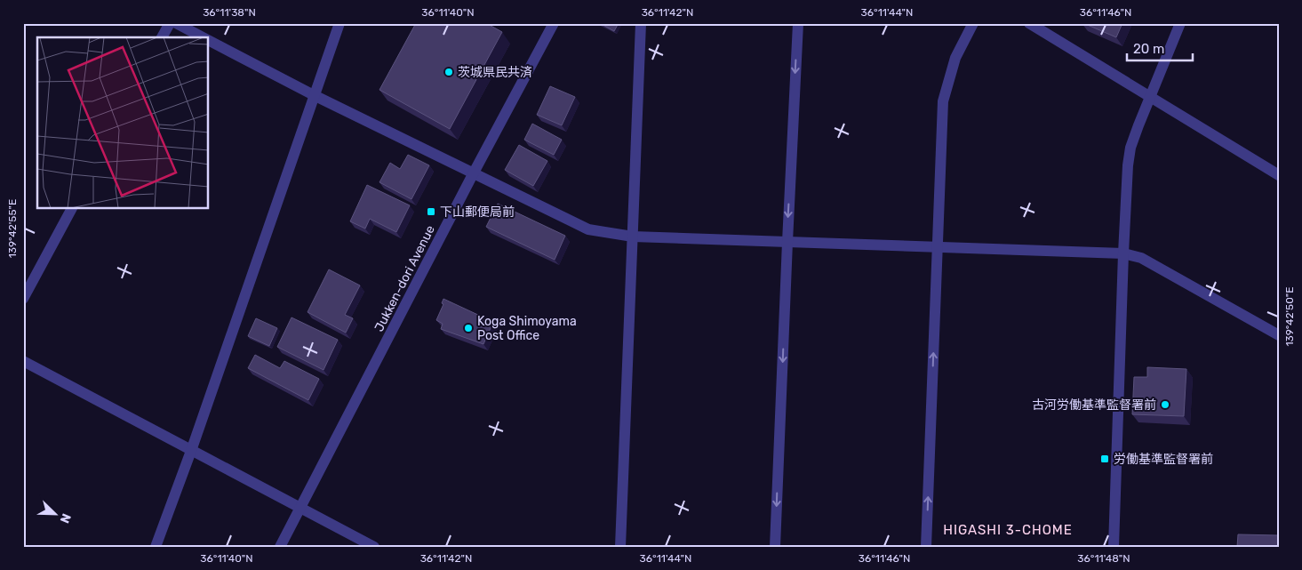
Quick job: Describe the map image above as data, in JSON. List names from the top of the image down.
{
  "streets": {
    "street": ["Jukken-dori Avenue"]
  },
  "districts": ["HIGASHI 3-CHOME"],
  "places": {
    "other": ["茨城県民共済", "Koga Shimoyama Post Office", "古河労働基準監督署前"],
    "transit": ["下山郵便局前", "労働基準監督署前"]
  },
  "scale_bar": "20 m",
  "north": "bottom right",
  "coordinates": [
    "36°11'38\"N",
    "36°11'40\"N",
    "36°11'42\"N",
    "36°11'44\"N",
    "36°11'46\"N",
    "139°42'55\"E",
    "139°42'50\"E",
    "36°11'48\"N"
  ]
}
